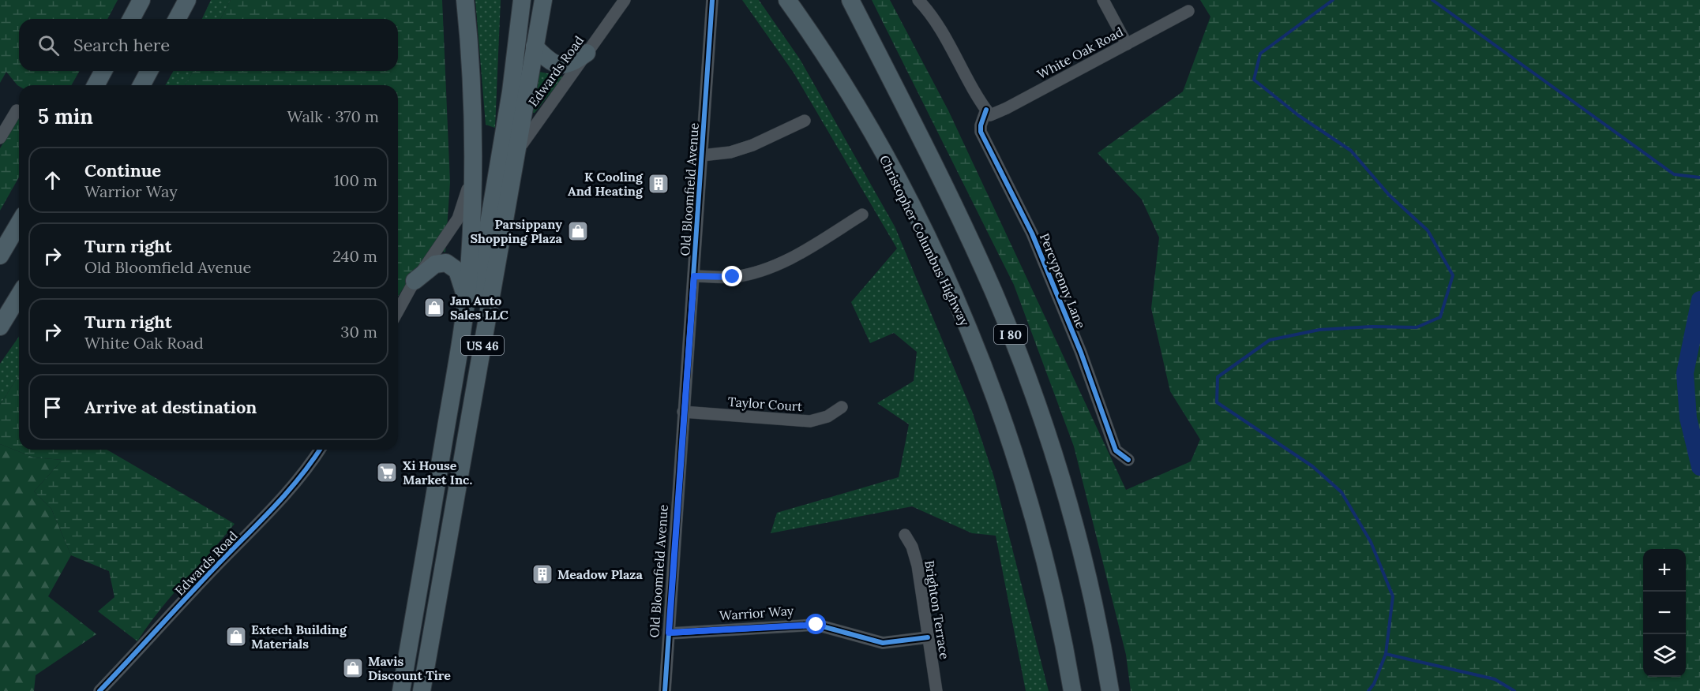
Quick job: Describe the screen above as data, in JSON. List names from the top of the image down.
{
  "streets": {
    "highway": ["Christopher Columbus Highway", "I 80", "US 46"],
    "street": [
      "White Oak Road",
      "Edwards Road",
      "Old Bloomfield Avenue",
      "Percypenny Lane",
      "Taylor Court",
      "Brighton Terrace",
      "Warrior Way"
    ]
  },
  "crossings": [
    ["White Oak Road", "Percypenny Lane"],
    ["Edwards Road", "US 46"],
    ["Old Bloomfield Avenue", "Taylor Court"],
    ["Old Bloomfield Avenue", "Warrior Way"],
    ["Brighton Terrace", "Warrior Way"]
  ],
  "places": {
    "building": ["K Cooling And Heating", "Meadow Plaza"],
    "shop": [
      "Parsippany Shopping Plaza",
      "Jan Auto Sales LLC",
      "Extech Building Materials",
      "Mavis Discount Tire"
    ],
    "supermarket": ["Xi House Market Inc."]
  },
  "page": {
    "search": "Search here",
    "heading": ["5 min", "Walk · 370 m"],
    "list": [
      ["Continue", "Warrior Way", "100 m"],
      ["Turn right", "Old Bloomfield Avenue", "240 m"],
      ["Turn right", "White Oak Road", "30 m"],
      "Arrive at destination"
    ],
    "map_buttons": ["+", "−"]
  }
}
